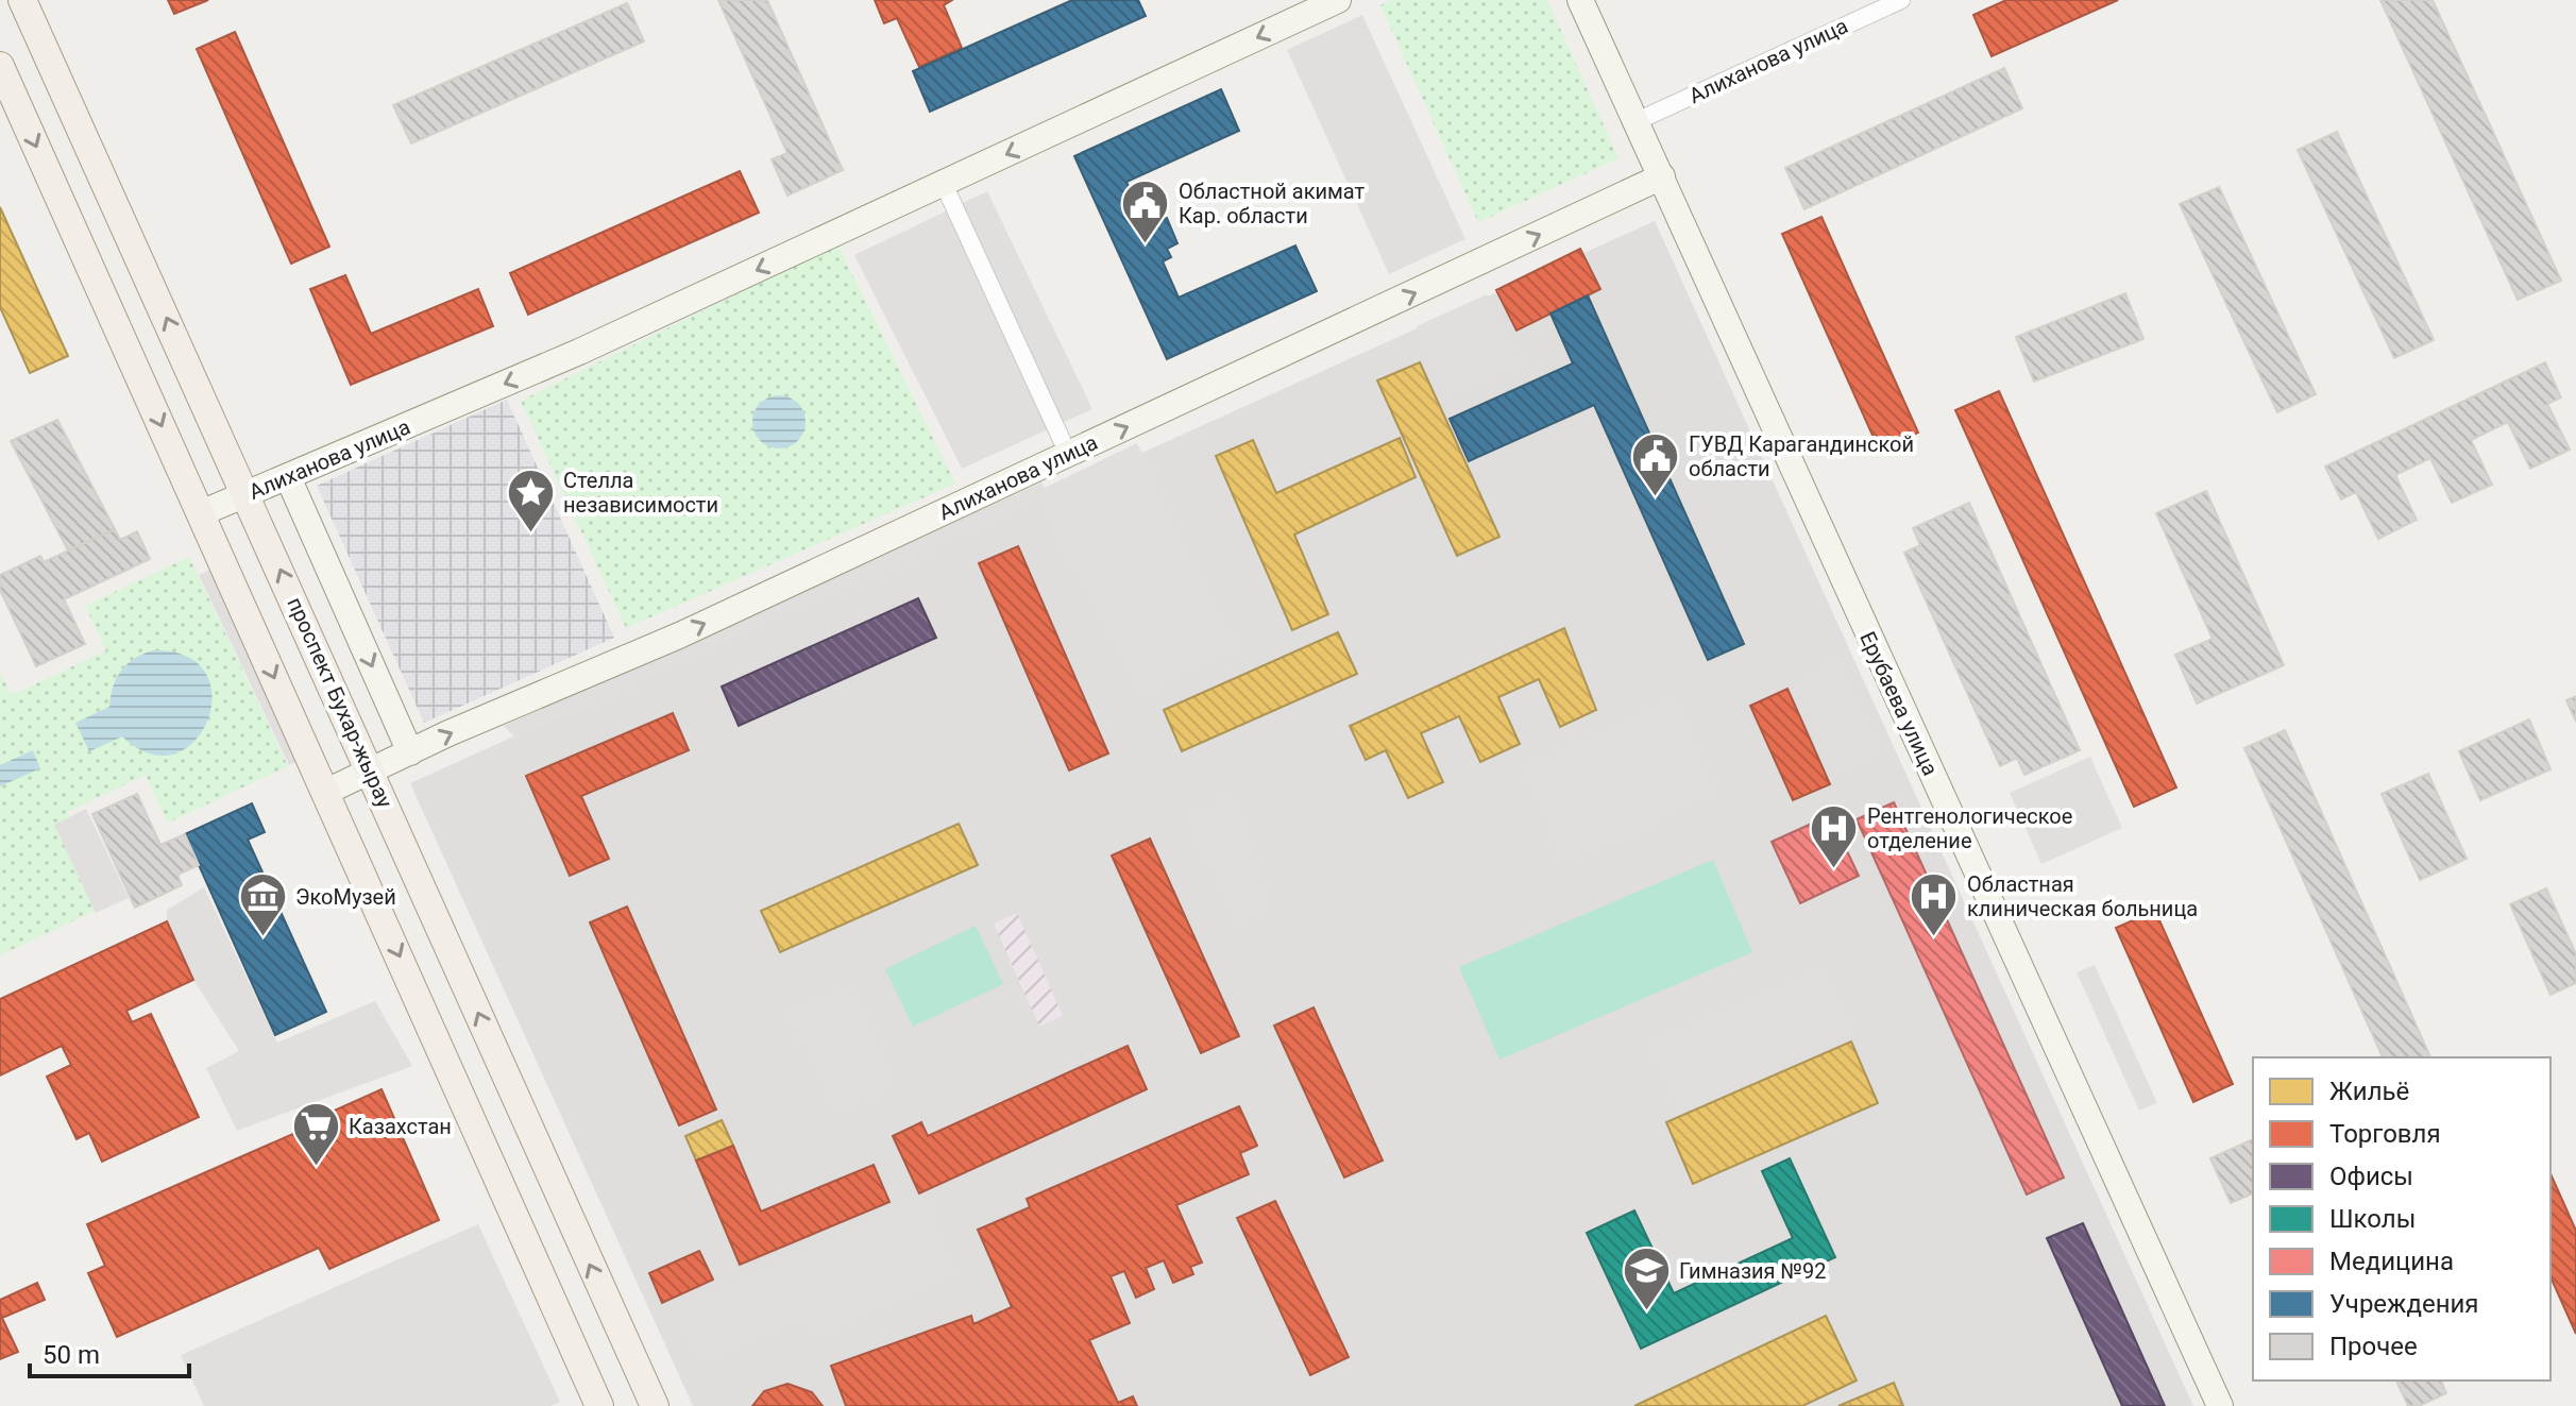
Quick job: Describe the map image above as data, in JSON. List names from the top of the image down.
{
  "streets": {
    "main road": ["проспект Бухар-жырау"],
    "street": ["Алиханова улица", "Ерубаева улица"]
  },
  "crossings": [
    ["Алиханова улица", "проспект Бухар-жырау"],
    ["Алиханова улица", "Ерубаева улица"]
  ],
  "places": {
    "public building": ["Областной акимат Кар. области", "ГУВД Карагандинской области"],
    "place": ["Стелла независимости"],
    "hospital": ["Рентгенологическое отделение", "Областная клиническая больница"],
    "museum": ["ЭкоМузей"],
    "supermarket": ["Казахстан"],
    "school or university": ["Гимназия №92"]
  },
  "legend": [
    "Жильё",
    "Торговля",
    "Офисы",
    "Школы",
    "Медицина",
    "Учреждения",
    "Прочее"
  ],
  "scale_bar": "50 m"
}
